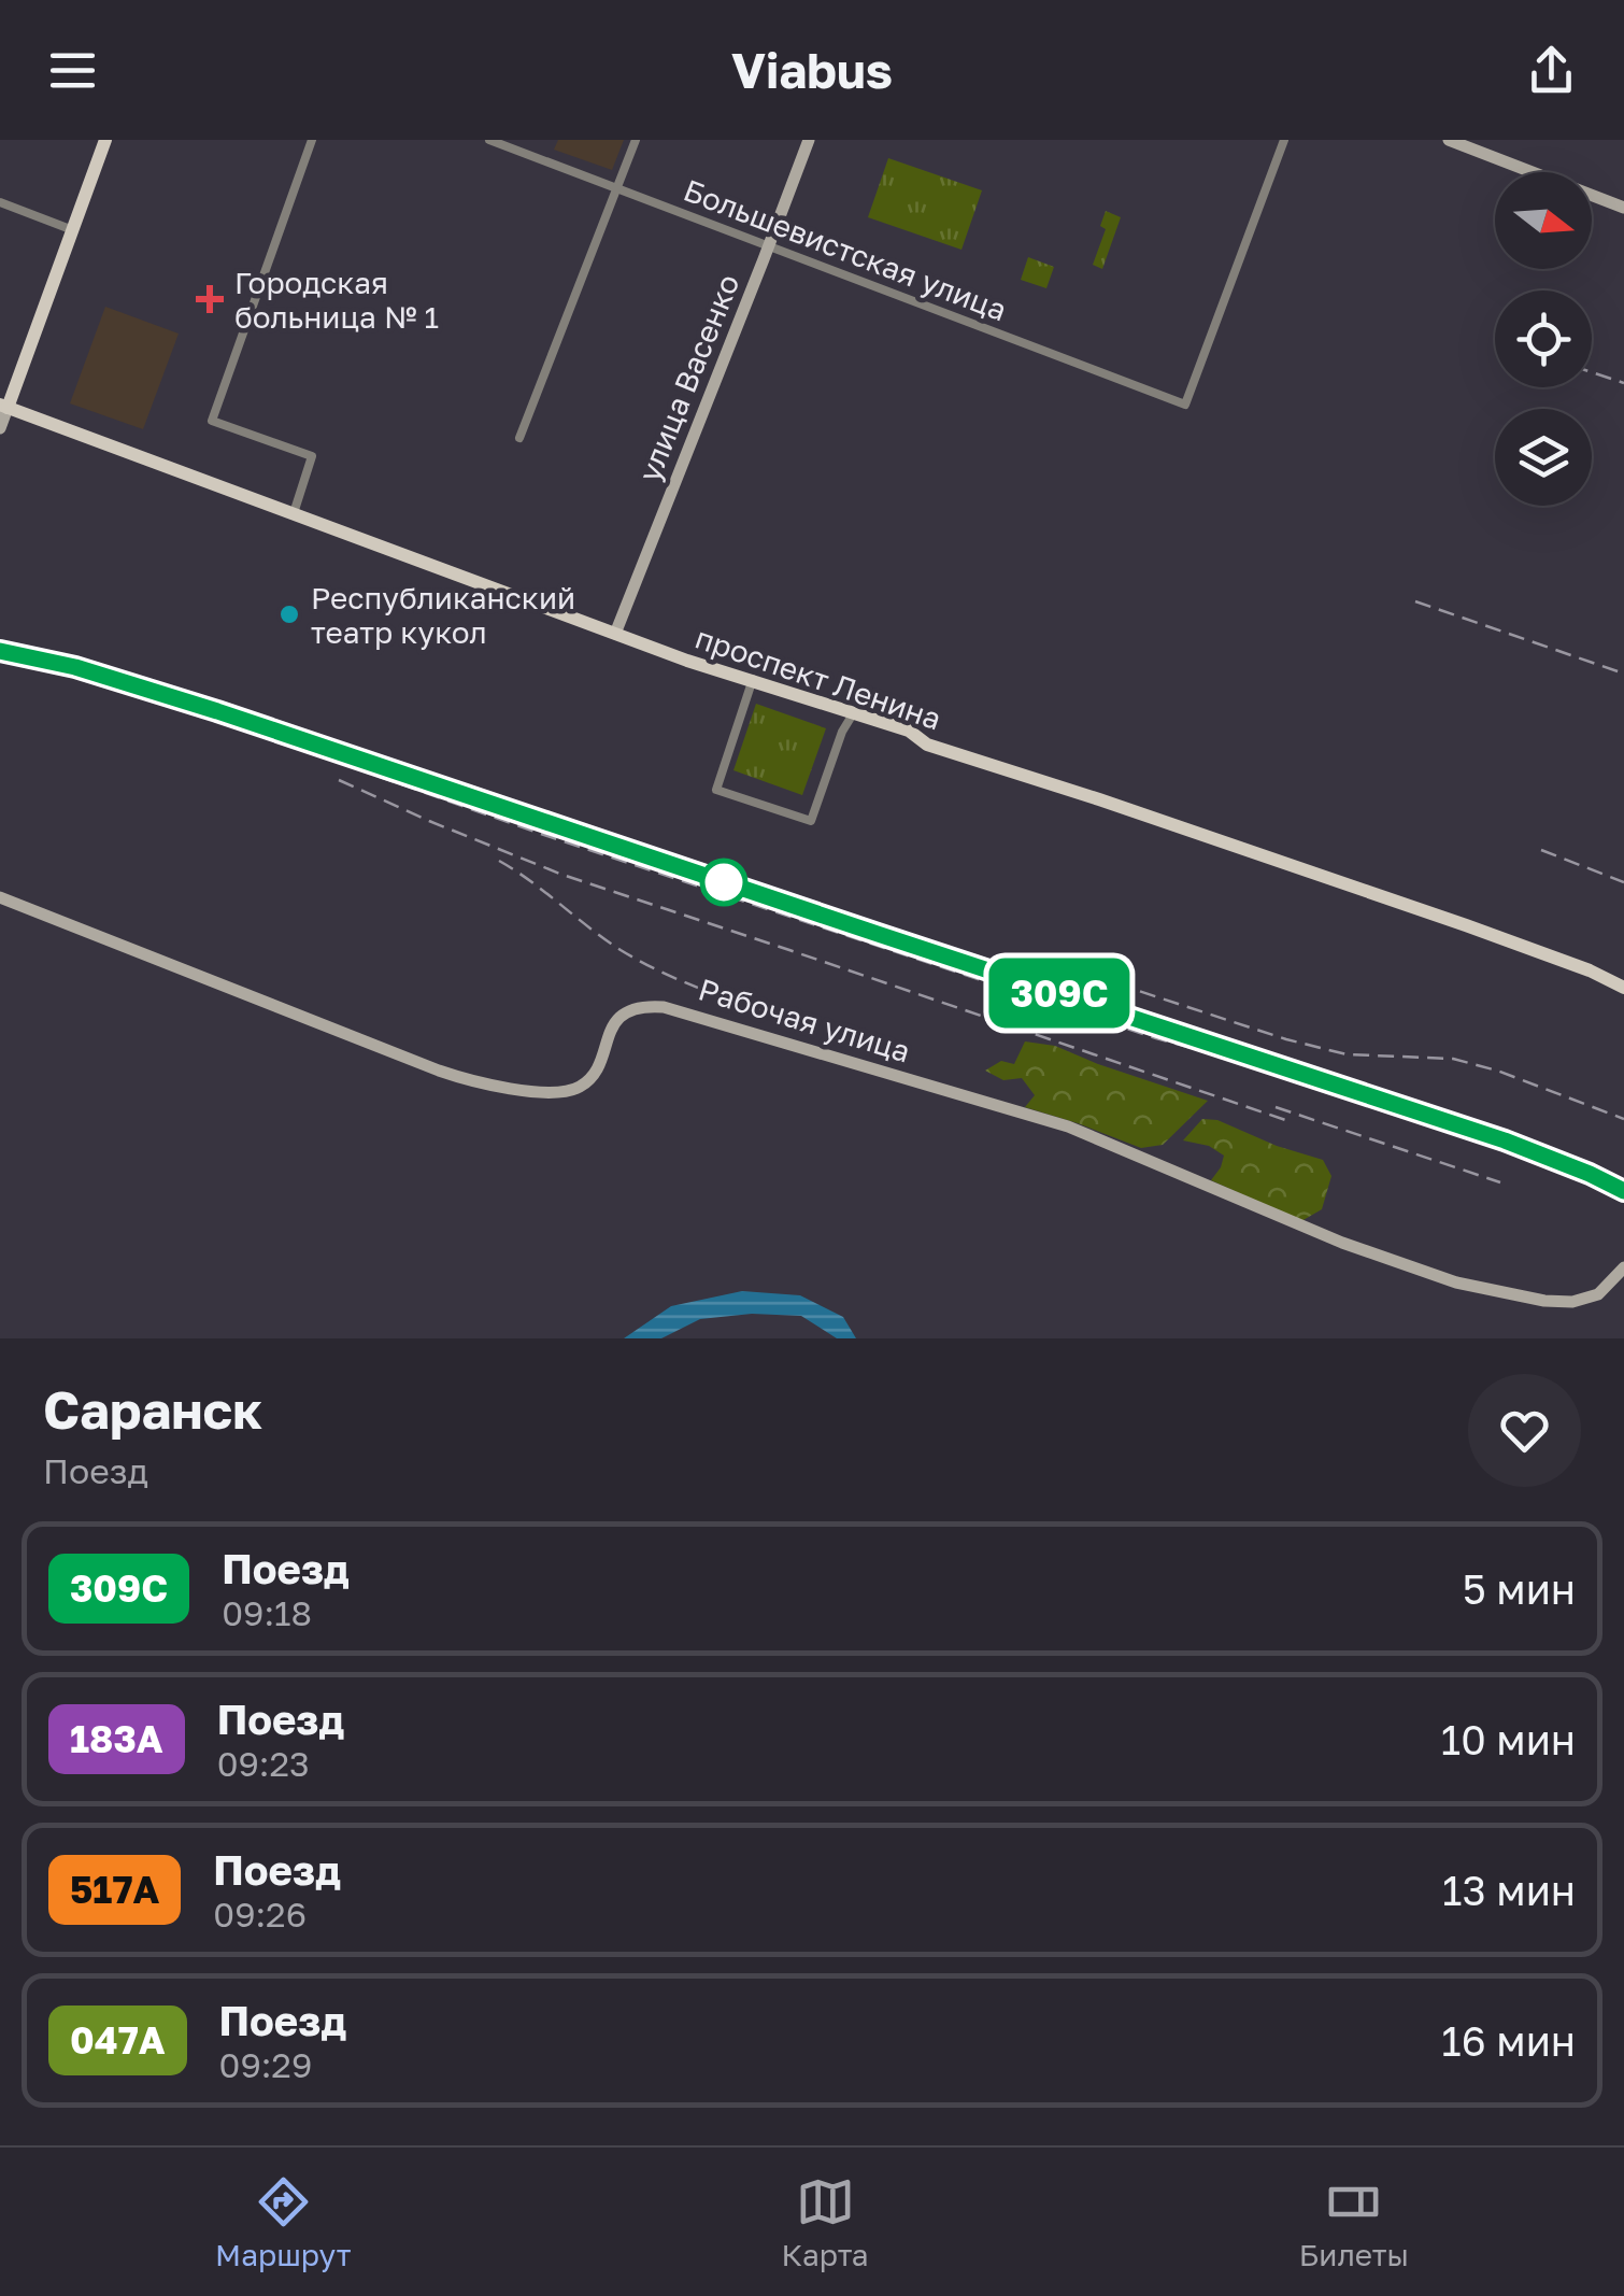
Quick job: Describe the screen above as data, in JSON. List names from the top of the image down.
{
  "streets": {
    "main road": ["проспект Ленина"],
    "street": ["Большевистская улица", "улица Васенко", "Рабочая улица"]
  },
  "crossings": [
    ["Большевистская улица", "улица Васенко"],
    ["улица Васенко", "проспект Ленина"]
  ],
  "places": {
    "health": ["Городская больница № 1"],
    "other": ["Республиканский театр кукол"]
  },
  "north": "right",
  "page": {
    "header": "Viabus",
    "on_map": "309С",
    "heading": ["Саранск", "Поезд"],
    "list": [
      {
        "mark": "309С",
        "name": "Поезд",
        "note": "09:18",
        "value": "5 мин"
      },
      {
        "mark": "183А",
        "name": "Поезд",
        "note": "09:23",
        "value": "10 мин"
      },
      {
        "mark": "517А",
        "name": "Поезд",
        "note": "09:26",
        "value": "13 мин"
      },
      {
        "mark": "047А",
        "name": "Поезд",
        "note": "09:29",
        "value": "16 мин"
      }
    ],
    "tabs": ["Маршрут", "Карта", "Билеты"]
  }
}
